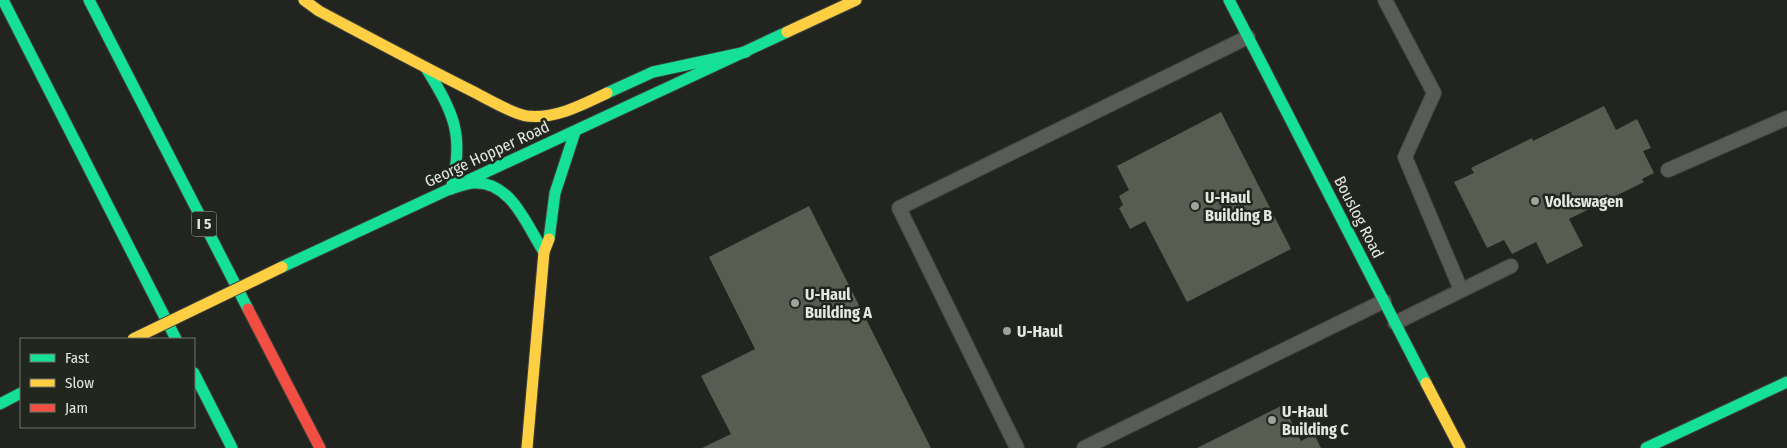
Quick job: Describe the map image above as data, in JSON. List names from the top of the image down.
{
  "streets": {
    "main road": ["George Hopper Road", "Bouslog Road", "I 5"]
  },
  "places": [
    "Volkswagen",
    "U-Haul Building B",
    "U-Haul Building A",
    "U-Haul",
    "U-Haul Building C"
  ],
  "legend": ["Fast", "Slow", "Jam"]
}
